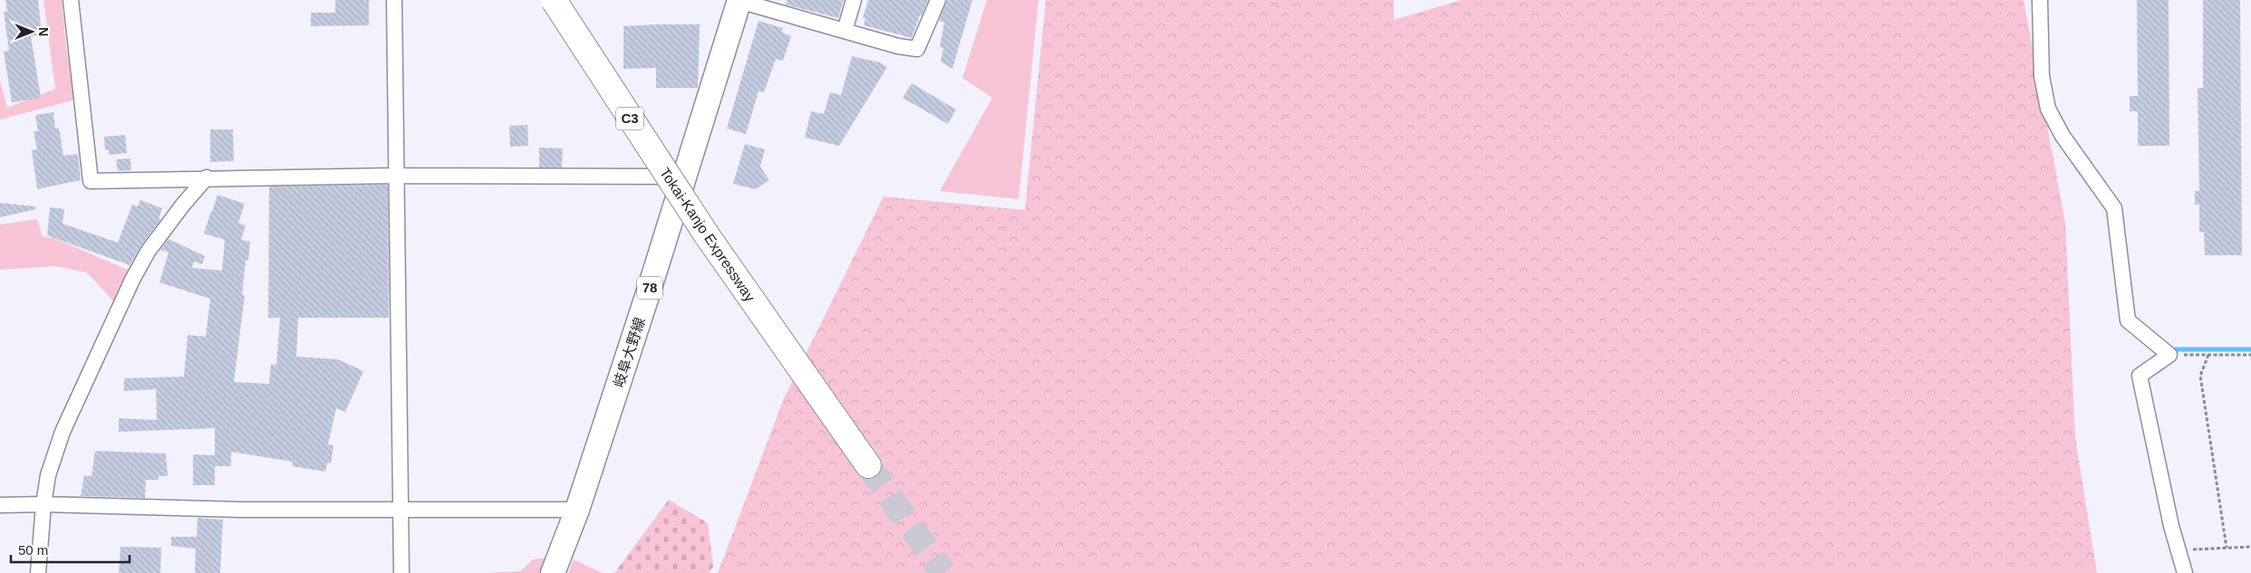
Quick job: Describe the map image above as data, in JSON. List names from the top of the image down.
{
  "streets": {
    "highway": ["C3", "Tokai-Kanjo Expressway"],
    "main road": ["78", "岐阜大野線"]
  },
  "scale_bar": "50 m",
  "north": "right"
}
